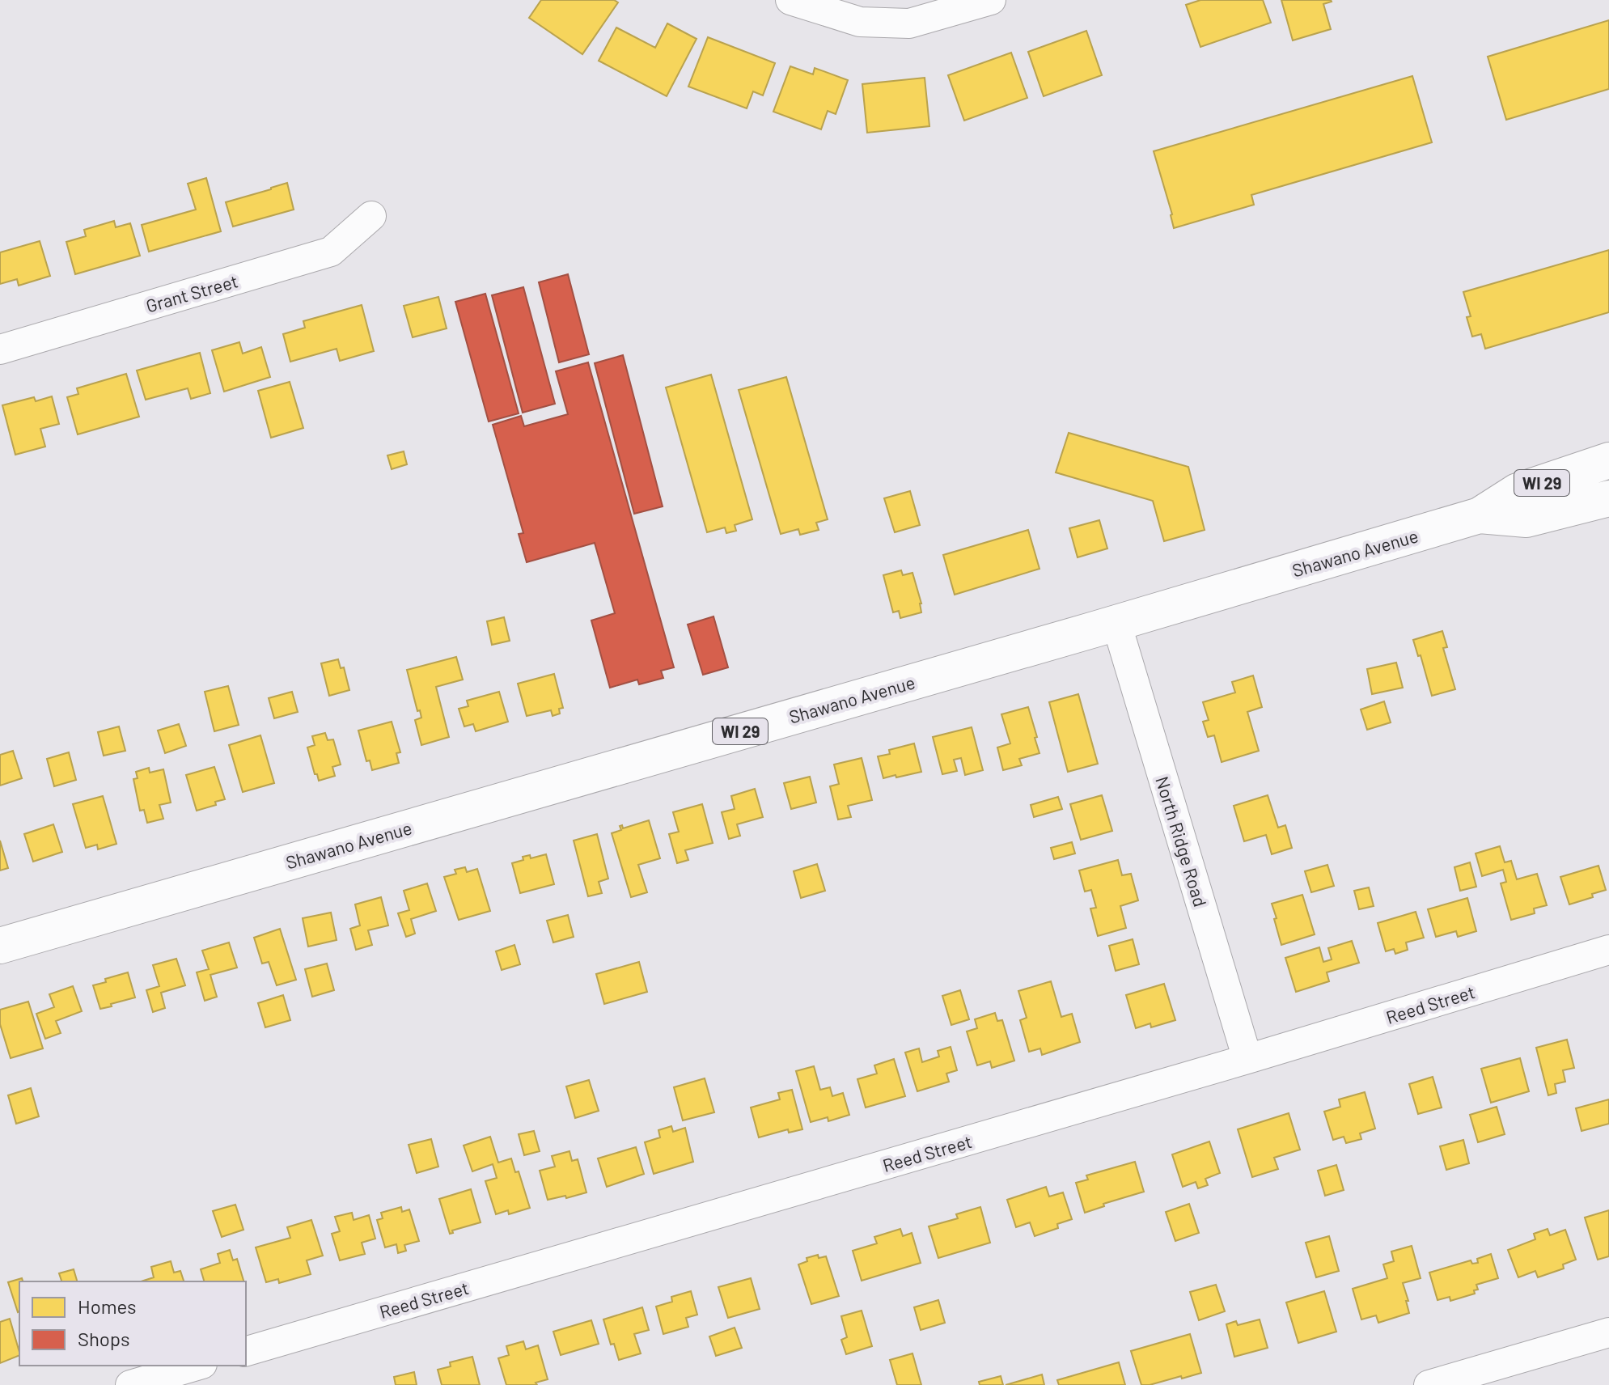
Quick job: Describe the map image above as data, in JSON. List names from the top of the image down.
{
  "streets": {
    "main road": ["WI 29", "Shawano Avenue"],
    "street": ["Grant Street", "North Ridge Road", "Reed Street"]
  },
  "crossings": [
    ["Shawano Avenue", "North Ridge Road"],
    ["North Ridge Road", "Reed Street"]
  ],
  "legend": ["Homes", "Shops"]
}
